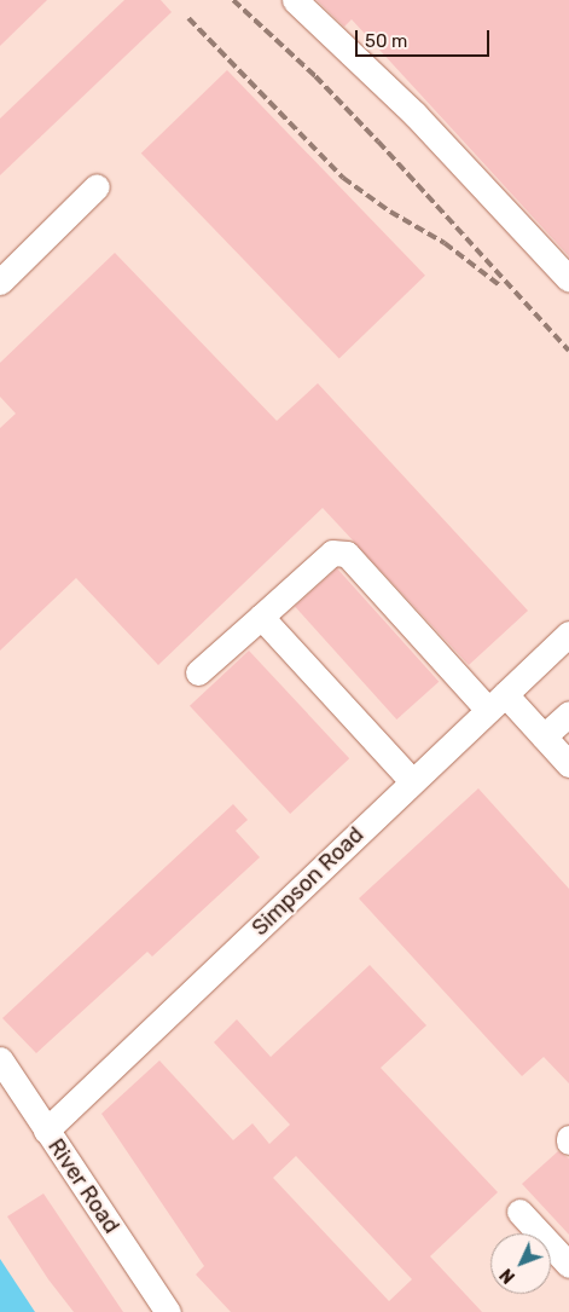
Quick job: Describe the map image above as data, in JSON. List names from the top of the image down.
{
  "streets": {
    "street": ["Simpson Road", "River Road"]
  },
  "crossings": [
    ["Simpson Road", "River Road"]
  ],
  "scale_bar": "50 m",
  "north": "bottom left"
}
